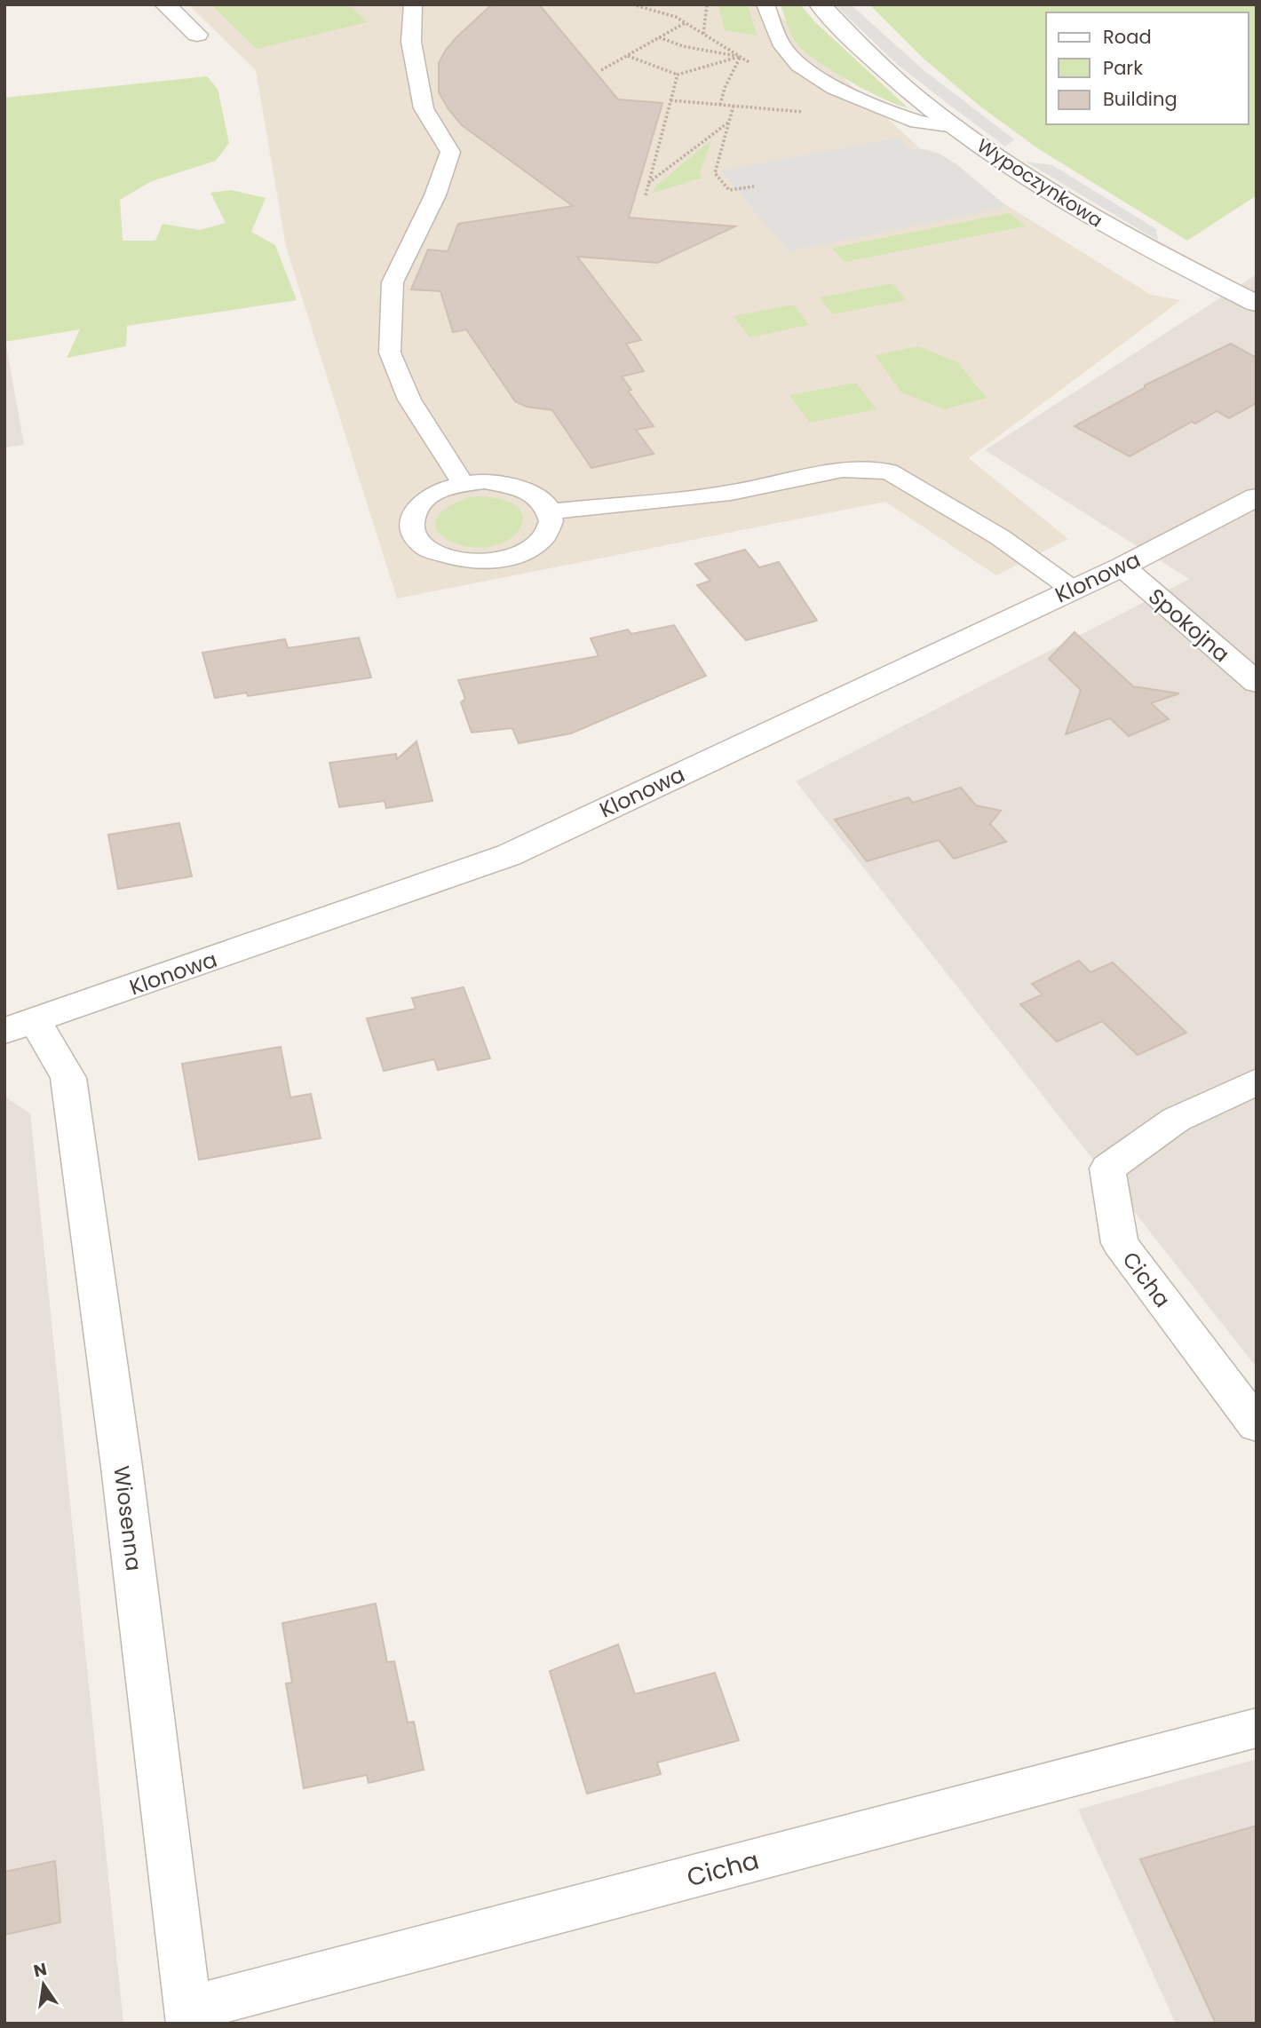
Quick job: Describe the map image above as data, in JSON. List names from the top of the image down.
{
  "streets": {
    "street": [
      "Wypoczynkowa",
      "Klonowa",
      "Spokojna",
      "Cicha",
      "Wiosenna"
    ]
  },
  "crossings": [
    ["Klonowa", "Spokojna"],
    ["Klonowa", "Wiosenna"],
    ["Cicha", "Wiosenna"]
  ],
  "legend": ["Road", "Park", "Building"],
  "north": "top"
}
